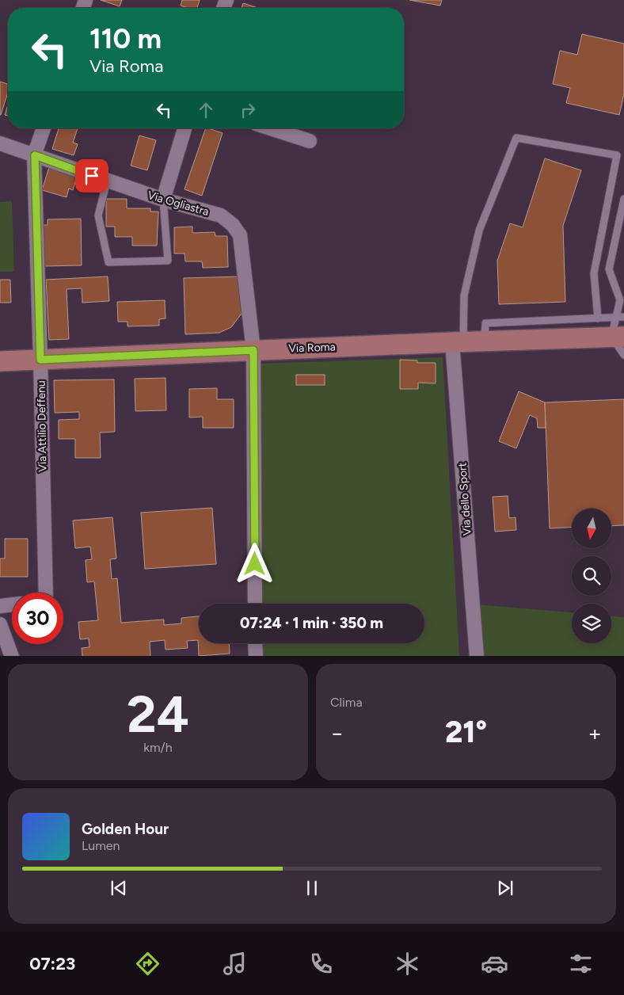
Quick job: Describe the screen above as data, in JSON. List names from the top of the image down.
{
  "streets": {
    "main road": ["Via Roma"],
    "street": ["Via Ogliastra", "Via Attilio Deffenu", "Via dello Sport"]
  },
  "crossings": [
    ["Via Ogliastra", "Via Roma"],
    ["Via Ogliastra", "Via Attilio Deffenu"],
    ["Via Roma", "Via Attilio Deffenu"],
    ["Via Roma", "Via dello Sport"]
  ],
  "north": "bottom",
  "page": {
    "turn": ["110 m", "Via Roma"],
    "limit": "30",
    "trip": "07:24 · 1 min · 350 m",
    "tile": [
      ["24", "km/h"],
      "Clima"
    ],
    "heat": ["−", "21°", "+"],
    "song": ["Golden Hour", "Lumen"],
    "tabs": "07:23"
  }
}
